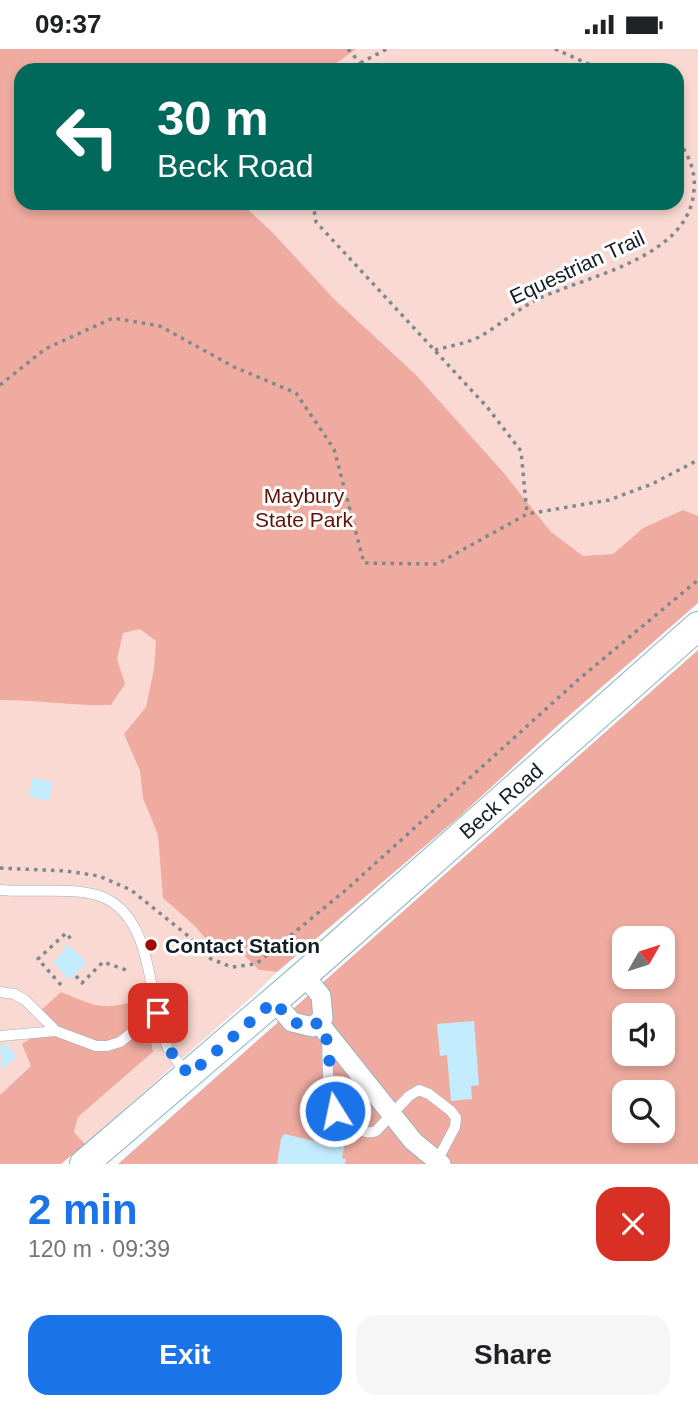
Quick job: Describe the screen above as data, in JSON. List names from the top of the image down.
{
  "streets": {
    "main road": ["Beck Road"],
    "path": ["Equestrian Trail"]
  },
  "parks": ["Maybury State Park"],
  "places": ["Contact Station"],
  "north": "top right",
  "page": {
    "status": "09:37",
    "turn": ["30 m", "Beck Road"],
    "heading": ["2 min", "120 m · 09:39"],
    "buttons": ["Exit", "Share"]
  }
}
